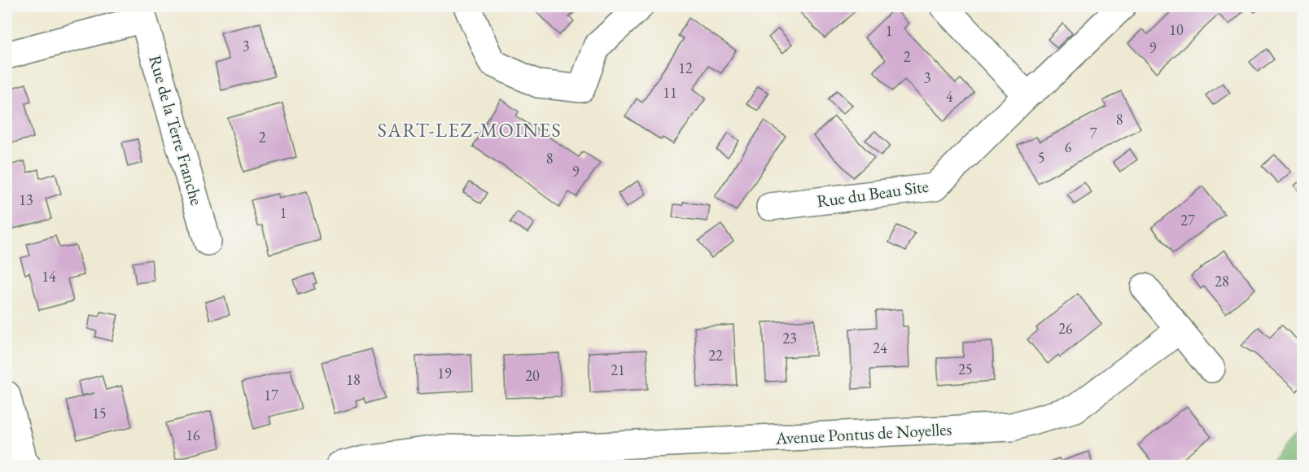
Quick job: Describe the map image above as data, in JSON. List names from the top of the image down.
{
  "streets": {
    "street": ["Rue de la Terre Franche", "Rue du Beau Site", "Avenue Pontus de Noyelles"]
  },
  "districts": ["SART-LEZ-MOINES"],
  "house_numbers": [
    "10",
    "1",
    "3",
    "9",
    "2",
    "12",
    "3",
    "11",
    "4",
    "8",
    "7",
    "2",
    "6",
    "5",
    "8",
    "9",
    "13",
    "1",
    "27",
    "14",
    "28",
    "26",
    "23",
    "24",
    "22",
    "25",
    "21",
    "19",
    "20",
    "18",
    "17",
    "15",
    "16"
  ]
}
